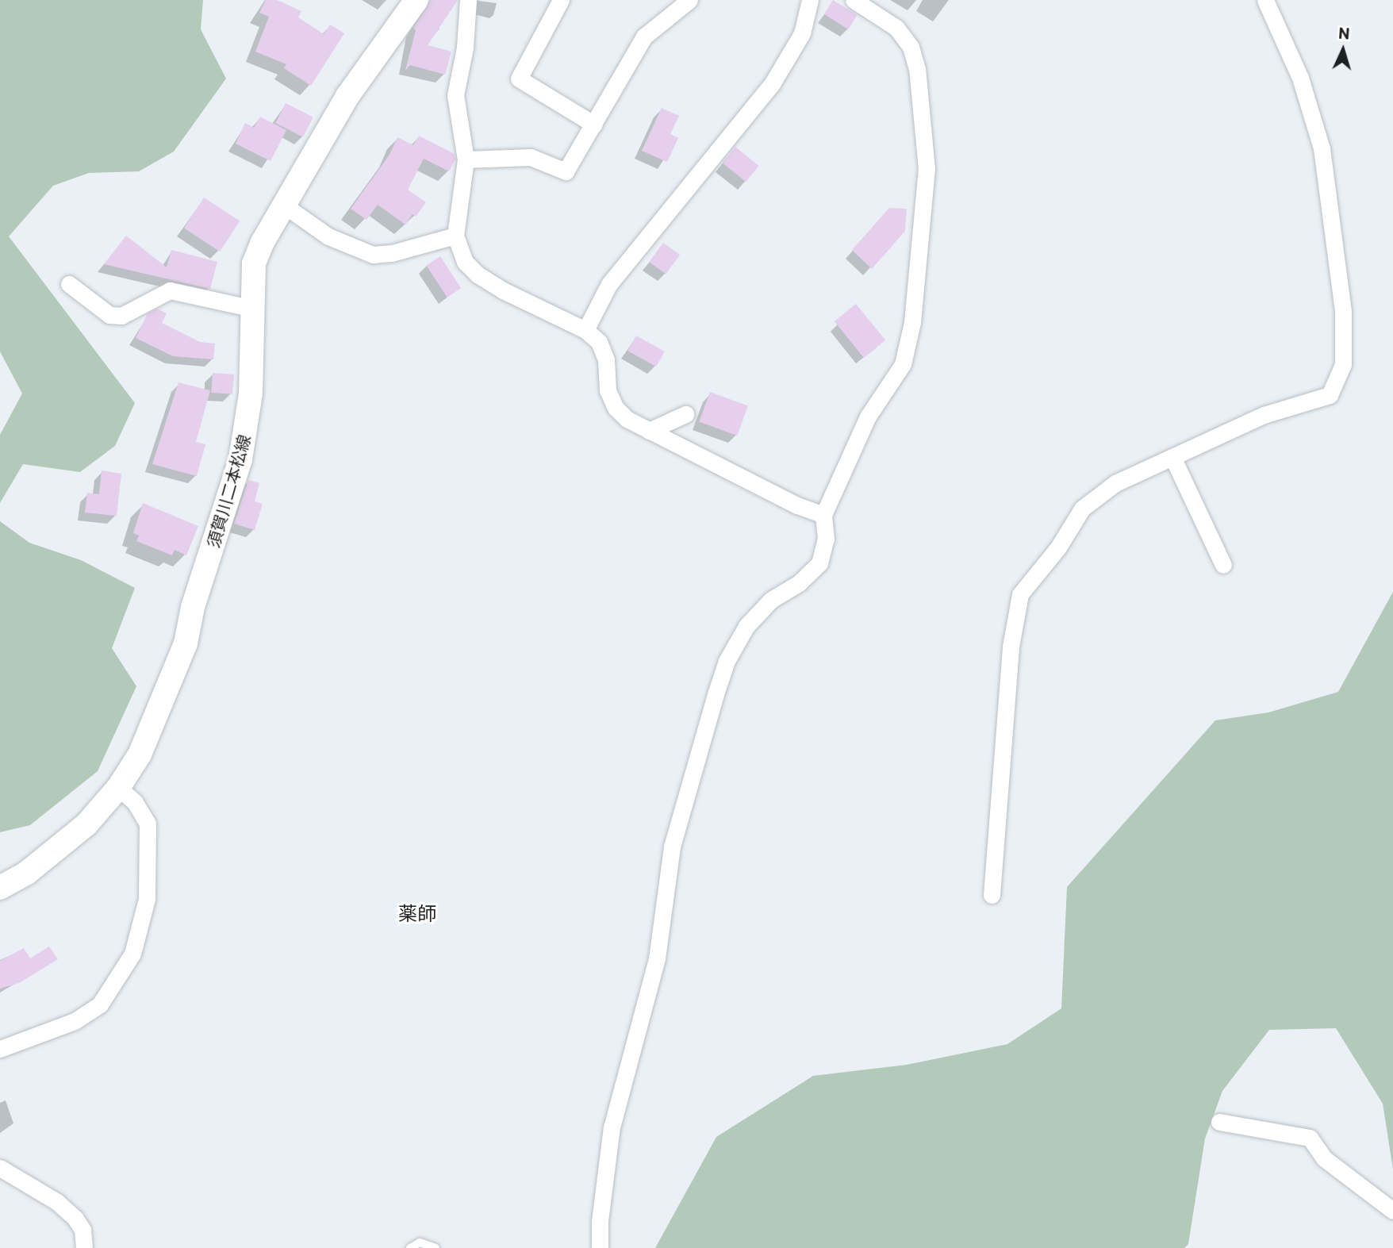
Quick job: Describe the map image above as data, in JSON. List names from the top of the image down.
{
  "streets": {
    "main road": ["須賀川二本松線"]
  },
  "districts": ["薬師"],
  "north": "top"
}
